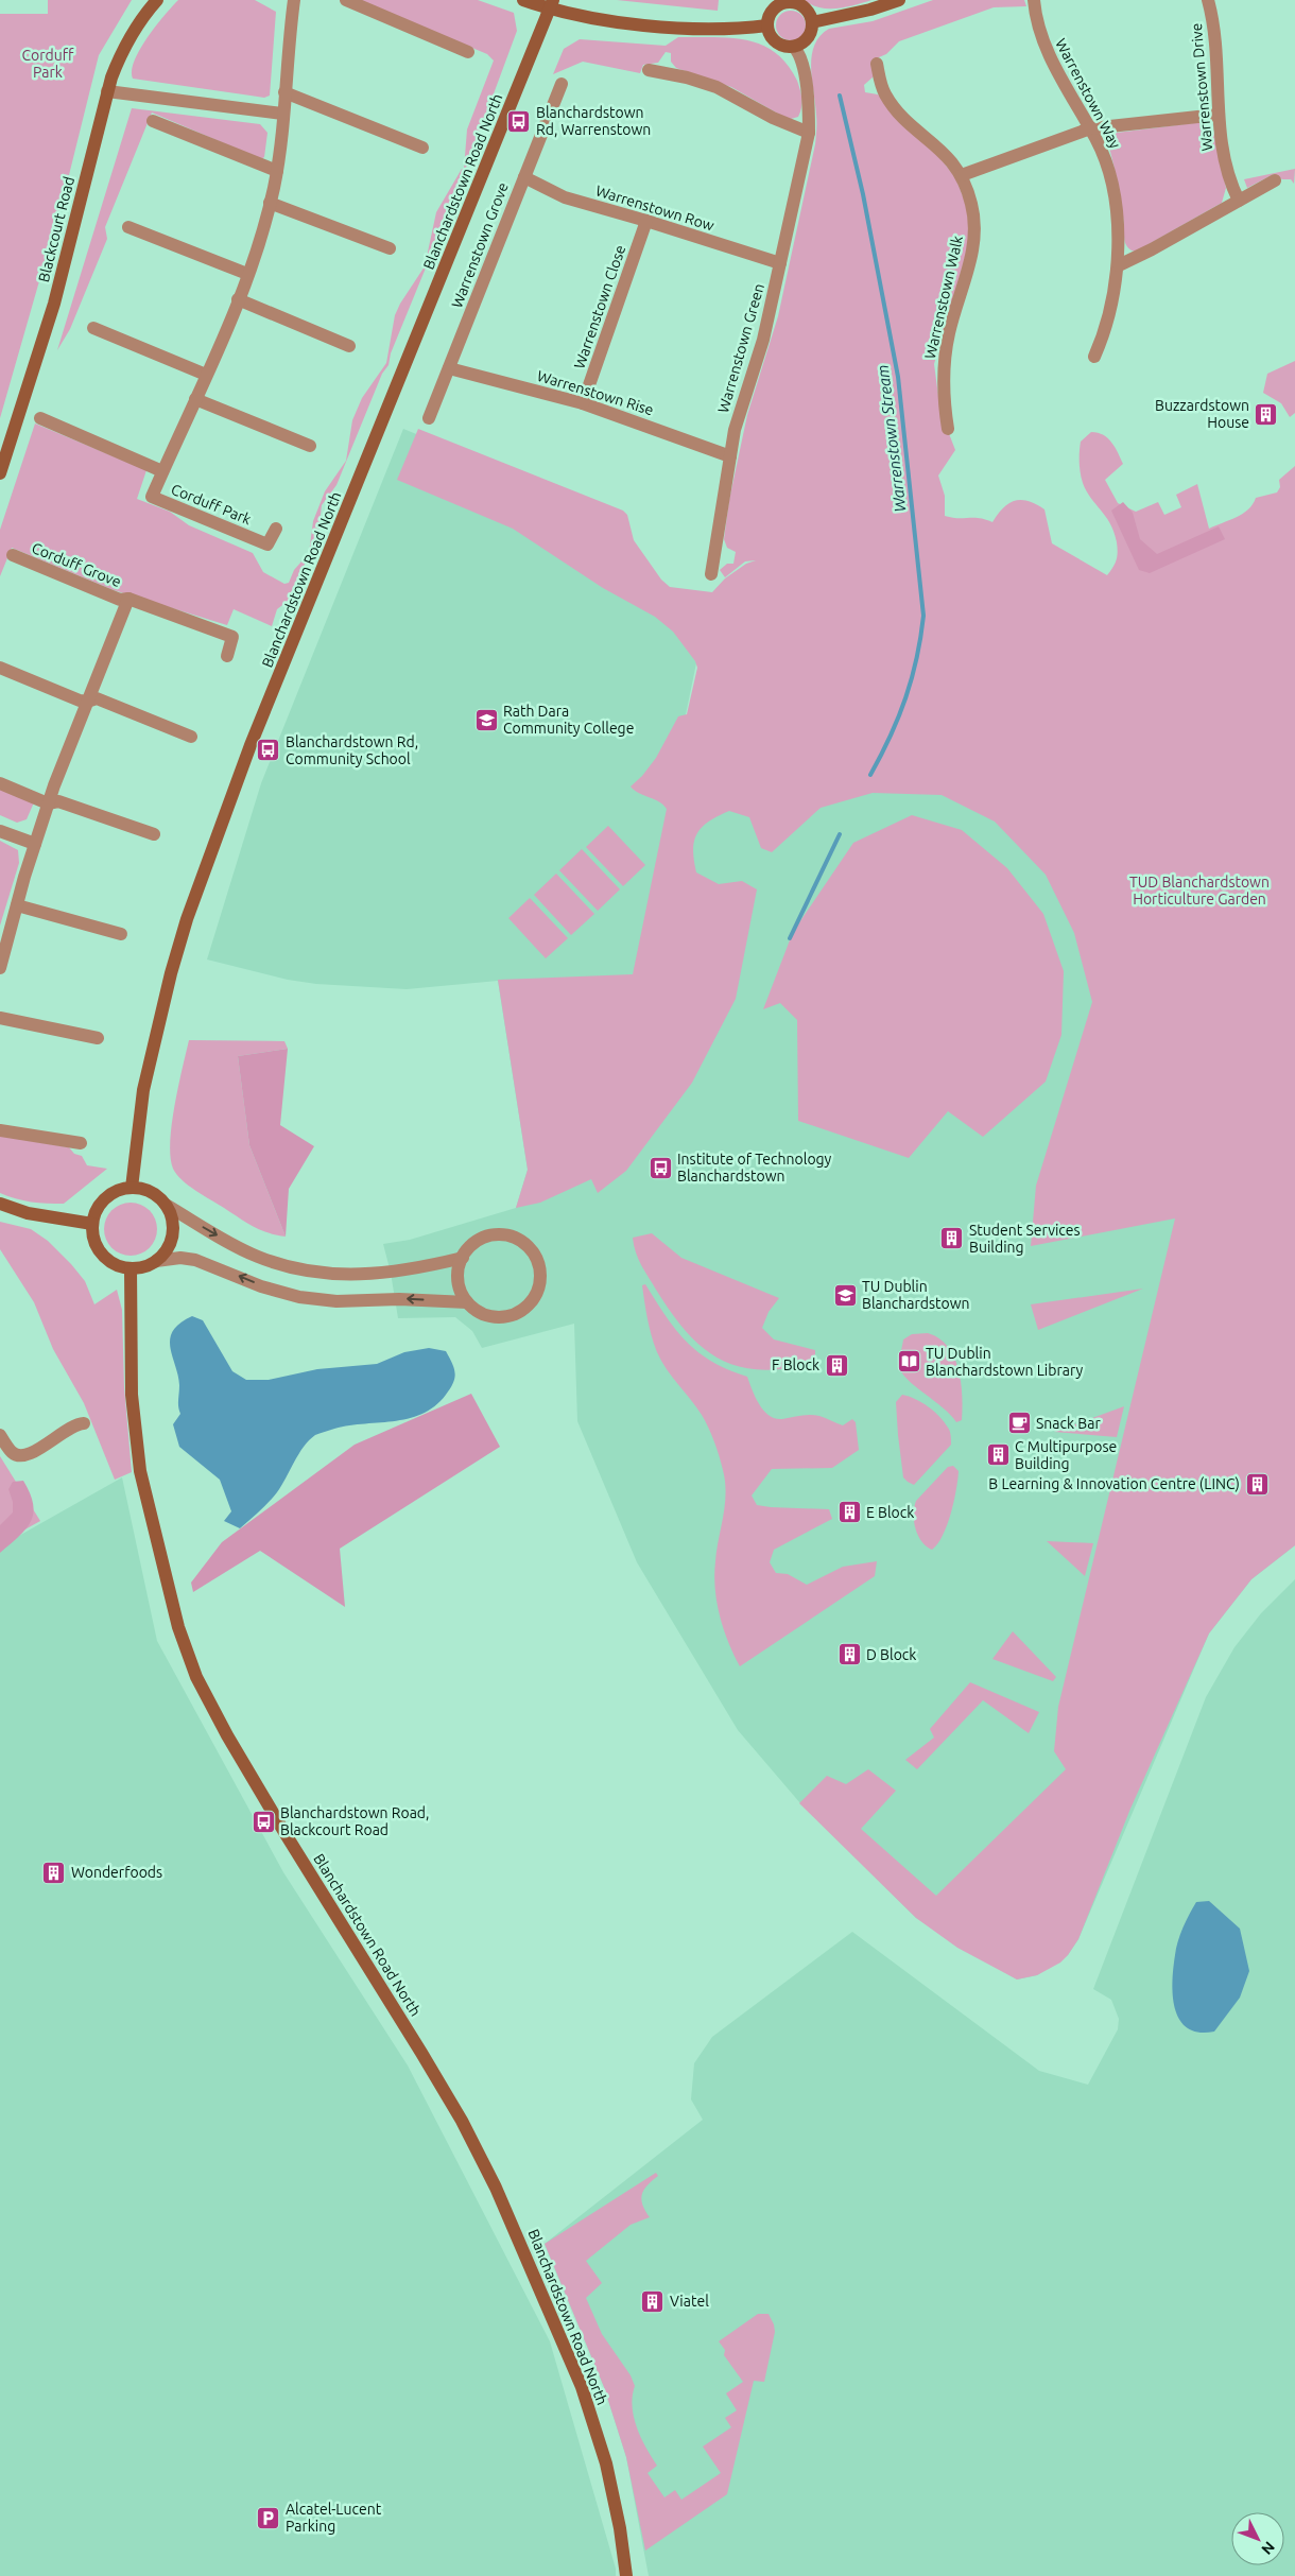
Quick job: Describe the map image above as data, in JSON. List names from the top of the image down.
{
  "streets": {
    "main road": ["Blanchardstown Road North", "Blackcourt Road"],
    "street": [
      "Warrenstown Drive",
      "Warrenstown Way",
      "Warrenstown Row",
      "Warrenstown Grove",
      "Warrenstown Walk",
      "Warrenstown Close",
      "Warrenstown Green",
      "Warrenstown Rise",
      "Corduff Park",
      "Corduff Grove"
    ]
  },
  "crossings": [
    ["Warrenstown Row", "Warrenstown Grove"],
    ["Warrenstown Row", "Warrenstown Close"],
    ["Warrenstown Row", "Warrenstown Green"],
    ["Warrenstown Grove", "Warrenstown Rise"],
    ["Warrenstown Close", "Warrenstown Rise"],
    ["Warrenstown Green", "Warrenstown Rise"]
  ],
  "water": ["Warrenstown Stream"],
  "parks": ["Corduff Park", "TUD Blanchardstown Horticulture Garden"],
  "places": {
    "bus stop": [
      "Blanchardstown Rd, Warrenstown",
      "Blanchardstown Rd, Community School",
      "Institute of Technology Blanchardstown",
      "Blanchardstown Road, Blackcourt Road"
    ],
    "building": [
      "Buzzardstown House",
      "Student Services Building",
      "F Block",
      "C Multipurpose Building",
      "B Learning & Innovation Centre (LINC)",
      "E Block",
      "D Block",
      "Wonderfoods",
      "Viatel"
    ],
    "school or university": ["Rath Dara Community College", "TU Dublin Blanchardstown"],
    "library": ["TU Dublin Blanchardstown Library"],
    "cafe": ["Snack Bar"],
    "parking": ["Alcatel-Lucent Parking"]
  },
  "north": "bottom right"
}
